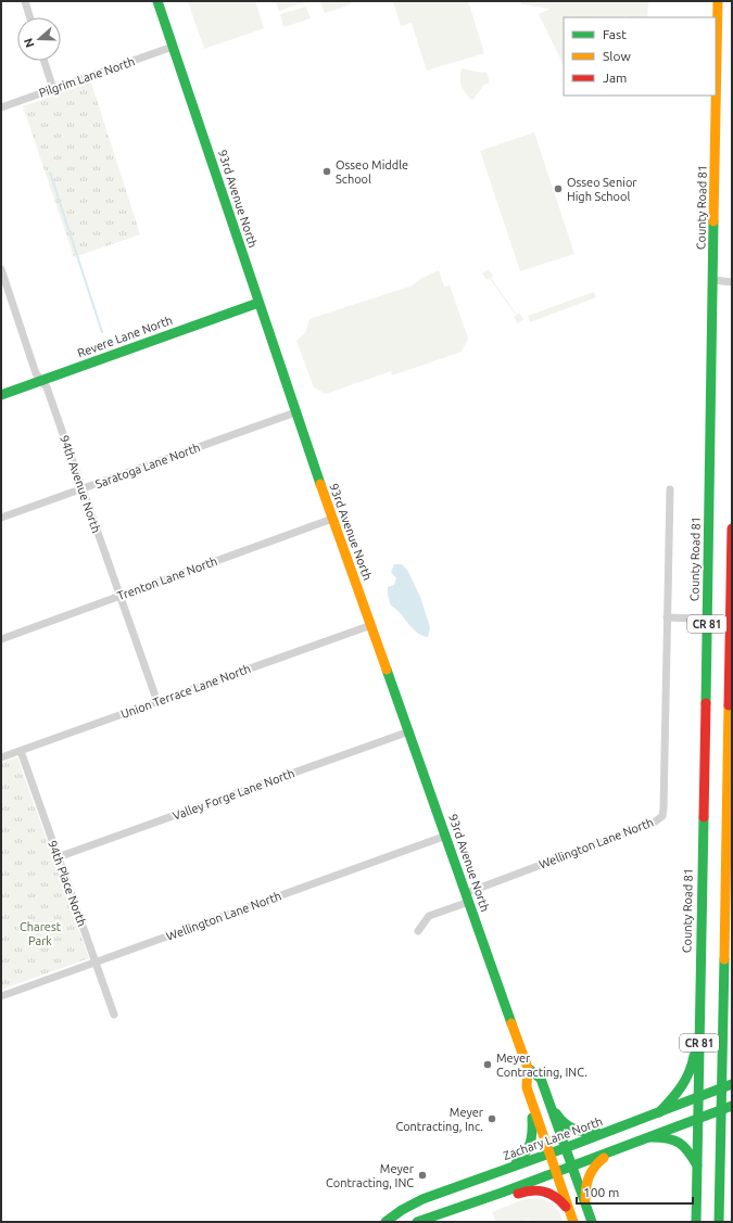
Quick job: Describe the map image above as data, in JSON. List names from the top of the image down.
{
  "streets": {
    "main road": [
      "93rd Avenue North",
      "County Road 81",
      "Revere Lane North",
      "CR 81",
      "Zachary Lane North"
    ],
    "street": [
      "Pilgrim Lane North",
      "Saratoga Lane North",
      "94th Avenue North",
      "Trenton Lane North",
      "Union Terrace Lane North",
      "Valley Forge Lane North",
      "Wellington Lane North",
      "94th Place North"
    ]
  },
  "crossings": [
    ["Pilgrim Lane North", "93rd Avenue North"],
    ["93rd Avenue North", "Revere Lane North"],
    ["93rd Avenue North", "Saratoga Lane North"],
    ["93rd Avenue North", "Trenton Lane North"],
    ["93rd Avenue North", "Union Terrace Lane North"],
    ["93rd Avenue North", "Valley Forge Lane North"],
    ["93rd Avenue North", "Wellington Lane North"],
    ["93rd Avenue North", "Zachary Lane North"],
    ["County Road 81", "Zachary Lane North"],
    ["Revere Lane North", "94th Avenue North"],
    ["Saratoga Lane North", "94th Avenue North"],
    ["94th Avenue North", "Trenton Lane North"],
    ["94th Avenue North", "Union Terrace Lane North"],
    ["CR 81", "Zachary Lane North"],
    ["Union Terrace Lane North", "94th Place North"],
    ["Valley Forge Lane North", "94th Place North"],
    ["Wellington Lane North", "94th Place North"]
  ],
  "parks": ["Charest Park"],
  "places": [
    "Osseo Middle School",
    "Osseo Senior High School",
    "Meyer Contracting, INC.",
    "Meyer Contracting, Inc.",
    "Meyer Contracting, INC"
  ],
  "legend": ["Fast", "Slow", "Jam"],
  "scale_bar": "100 m",
  "north": "left"
}
